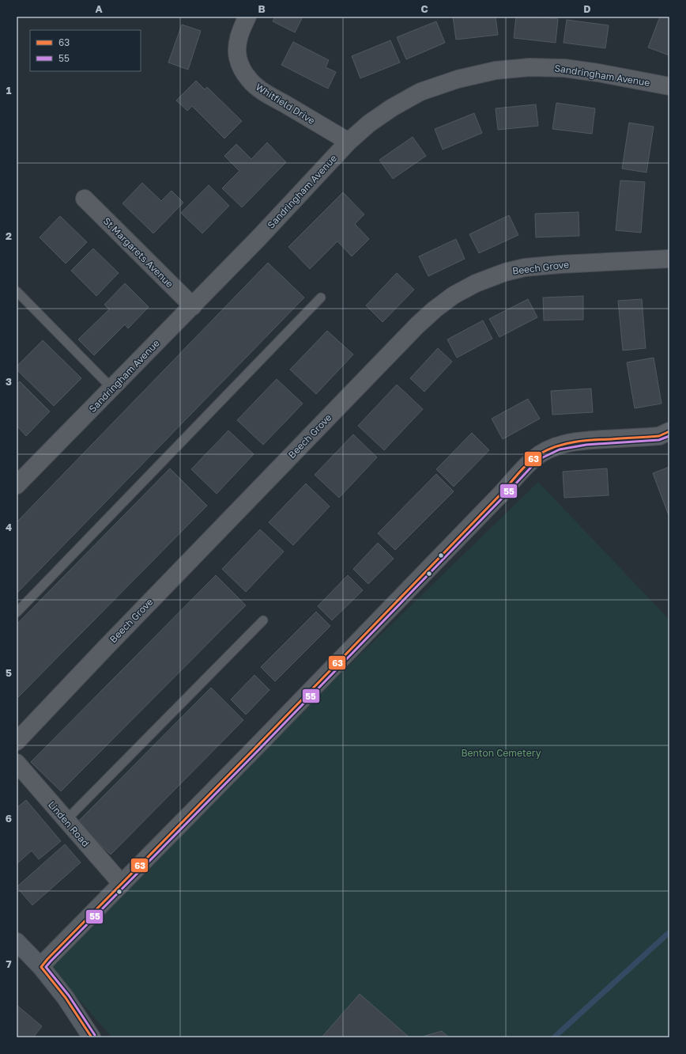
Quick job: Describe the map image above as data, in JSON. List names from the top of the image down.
{
  "streets": {
    "street": [
      "Sandringham Avenue",
      "Whitfield Drive",
      "St Margarets Avenue",
      "Beech Grove",
      "Linden Road"
    ]
  },
  "crossings": [
    ["Sandringham Avenue", "Whitfield Drive"],
    ["Sandringham Avenue", "St Margarets Avenue"]
  ],
  "parks": ["Benton Cemetery"],
  "lines": ["transit line 63", "transit line 55"],
  "legend": ["63", "55"],
  "grid": {
    "columns": [
      "A",
      "B",
      "C",
      "D"
    ],
    "rows": [
      "1",
      "2",
      "3",
      "4",
      "5",
      "6",
      "7"
    ]
  }
}
